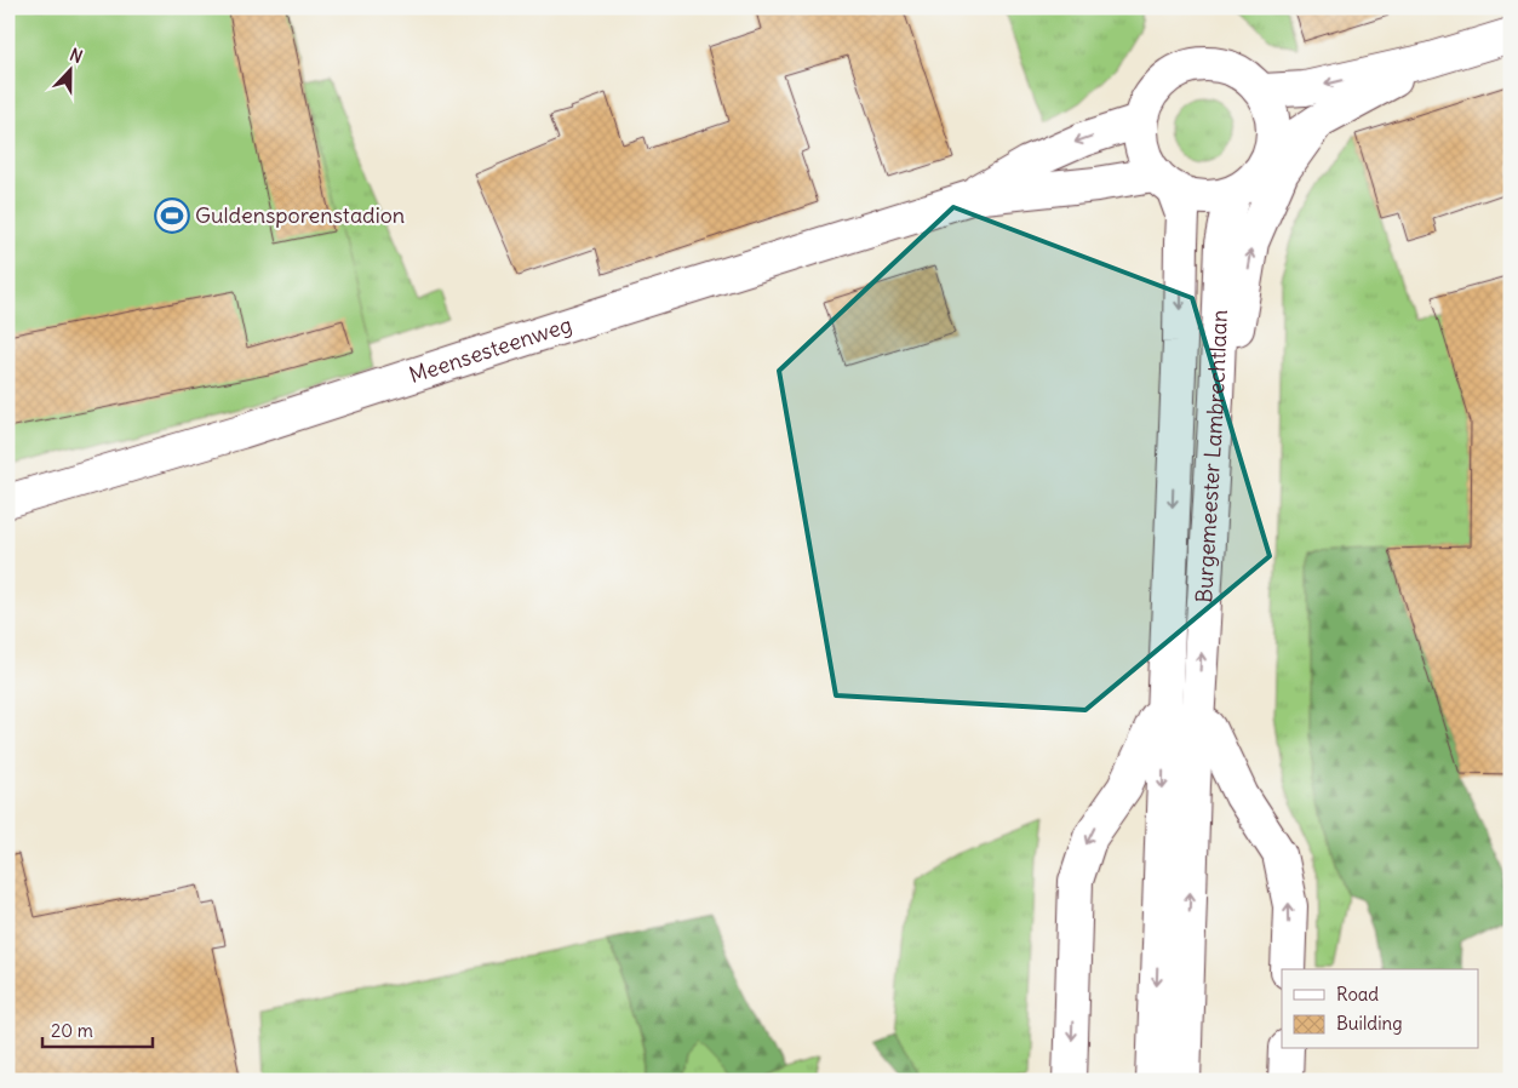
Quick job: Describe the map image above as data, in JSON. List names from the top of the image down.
{
  "streets": {
    "main road": ["Meensesteenweg", "Burgemeester Lambrechtlaan"]
  },
  "crossings": [
    ["Meensesteenweg", "Burgemeester Lambrechtlaan"]
  ],
  "places": {
    "sports": ["Guldensporenstadion"]
  },
  "legend": ["Road", "Building"],
  "scale_bar": "20 m",
  "north": "top"
}
